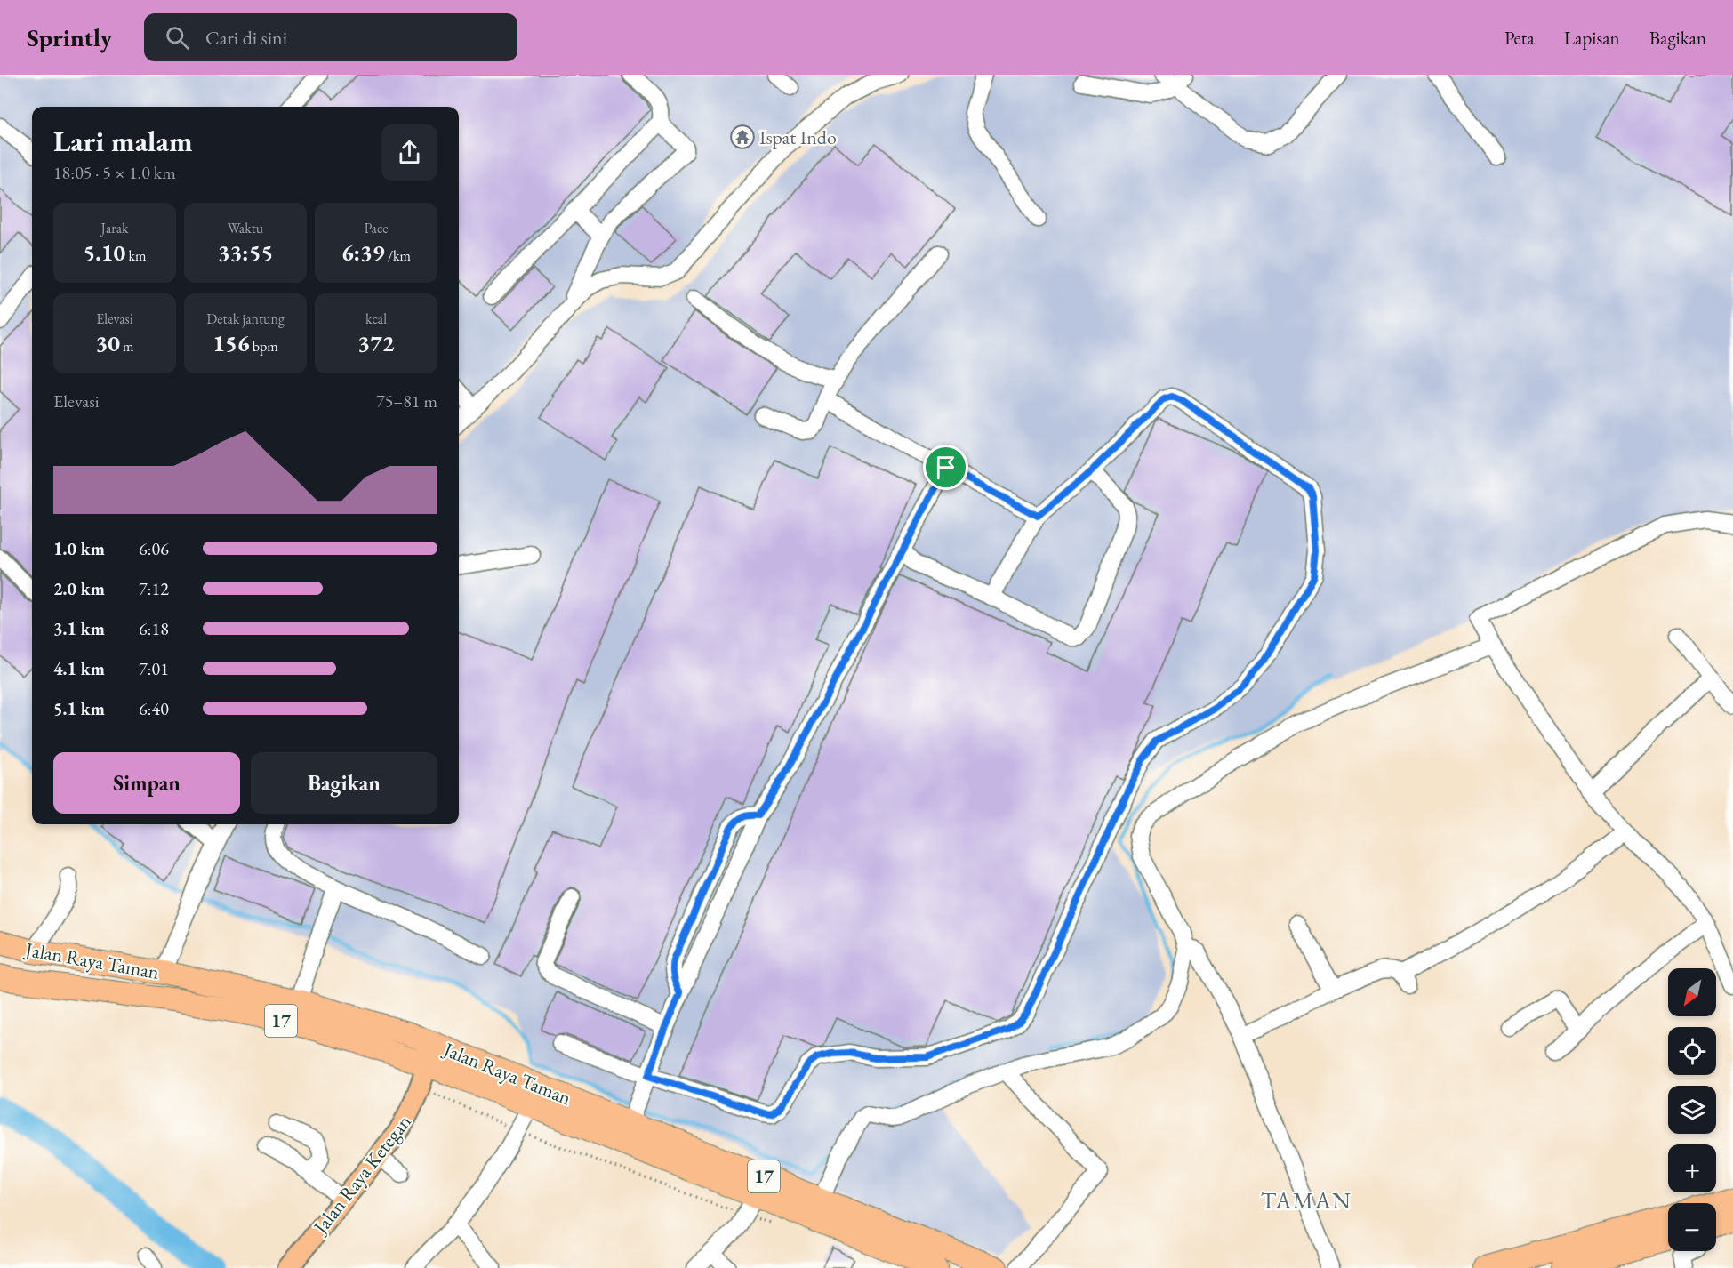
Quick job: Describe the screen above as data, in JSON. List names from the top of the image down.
{
  "streets": {
    "highway": ["Jalan Raya Taman", "17"],
    "main road": ["Jalan Raya Ketegan"]
  },
  "crossings": [
    ["Jalan Raya Taman", "Jalan Raya Ketegan"]
  ],
  "districts": ["TAMAN"],
  "places": {
    "temple": ["Ispat Indo"]
  },
  "north": "bottom left",
  "page": {
    "header": "Sprintly",
    "search": "Cari di sini",
    "nav": ["Peta", "Lapisan", "Bagikan"],
    "heading": ["Lari malam", "18:05 · 5 × 1.0 km"],
    "stats": [
      ["Jarak", "5.10 km"],
      ["Waktu", "33:55"],
      ["Pace", "6:39 /km"],
      ["Elevasi", "30 m"],
      ["Detak jantung", "156 bpm"],
      ["kcal", "372"]
    ],
    "chart": ["Elevasi", "75–81 m"],
    "list": [
      {
        "name": "1.0 km",
        "note": "6:06"
      },
      {
        "name": "2.0 km",
        "note": "7:12"
      },
      {
        "name": "3.1 km",
        "note": "6:18"
      },
      {
        "name": "4.1 km",
        "note": "7:01"
      },
      {
        "name": "5.1 km",
        "note": "6:40"
      }
    ],
    "buttons": ["Simpan", "Bagikan"],
    "map_buttons": ["+", "−"]
  }
}
